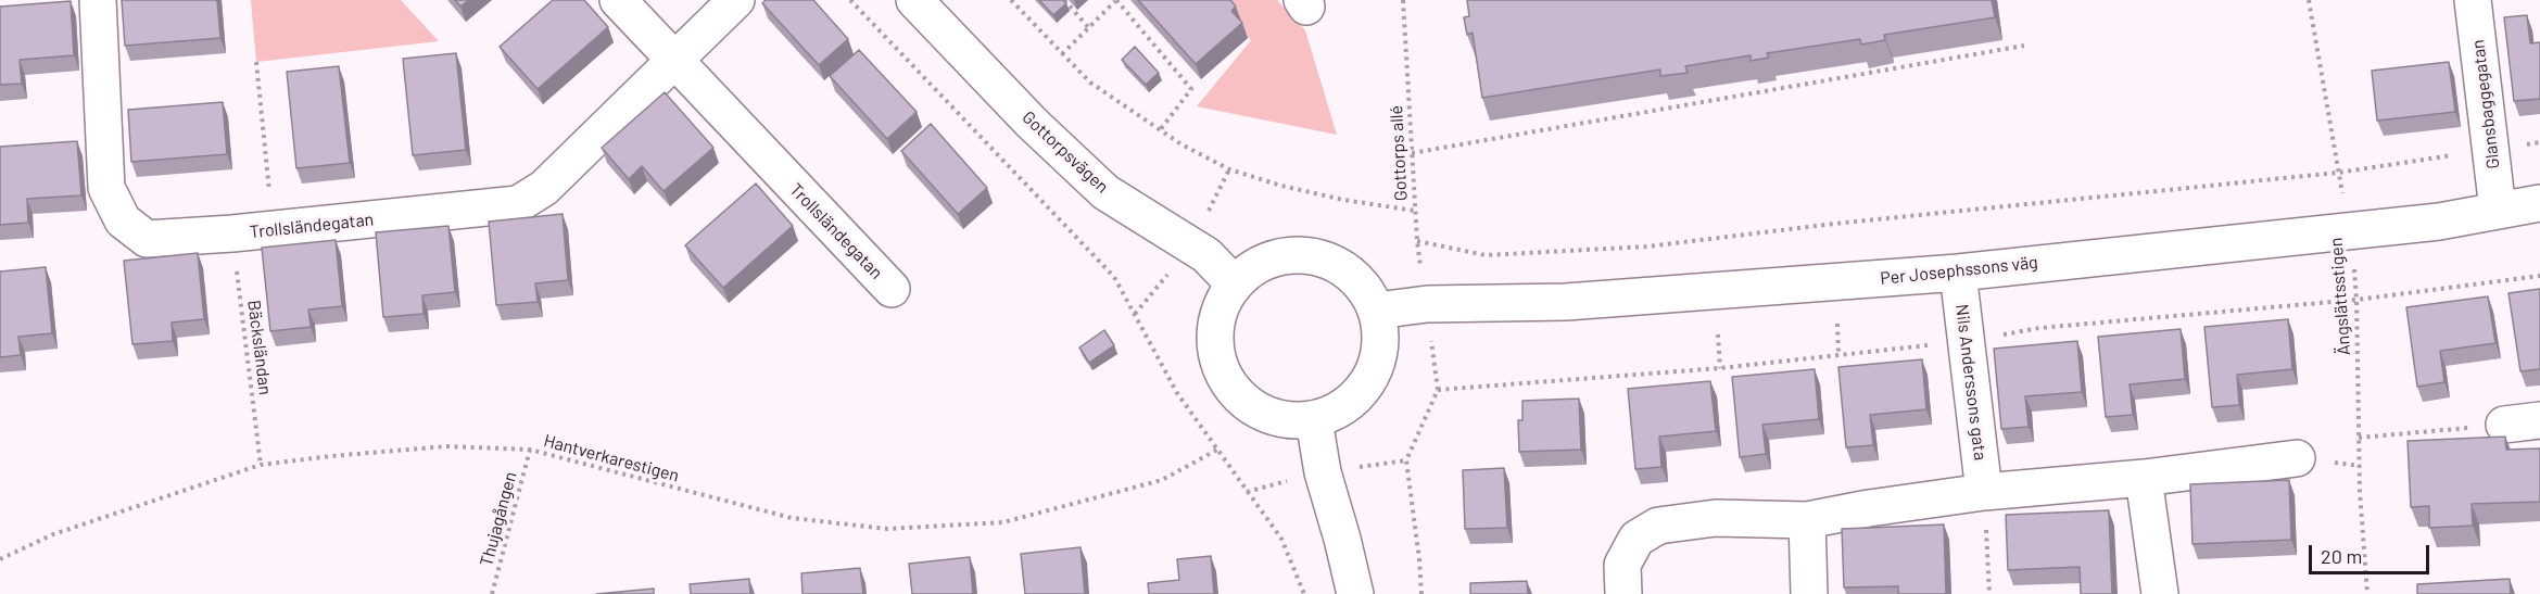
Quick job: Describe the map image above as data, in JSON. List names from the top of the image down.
{
  "streets": {
    "street": [
      "Glansbaggegatan",
      "Gottorpsvägen",
      "Trollsländegatan",
      "Per Josephssons väg",
      "Nils Anderssons gata"
    ],
    "path": [
      "Gottorps allé",
      "Ängslättsstigen",
      "Bäcksländan",
      "Hantverkarestigen",
      "Thujagången"
    ]
  },
  "crossings": [
    ["Glansbaggegatan", "Per Josephssons väg"],
    ["Gottorpsvägen", "Per Josephssons väg"],
    ["Gottorps allé", "Per Josephssons väg"],
    ["Trollsländegatan", "Bäcksländan"],
    ["Per Josephssons väg", "Ängslättsstigen"],
    ["Per Josephssons väg", "Nils Anderssons gata"],
    ["Bäcksländan", "Hantverkarestigen"],
    ["Hantverkarestigen", "Thujagången"]
  ],
  "scale_bar": "20 m"
}
